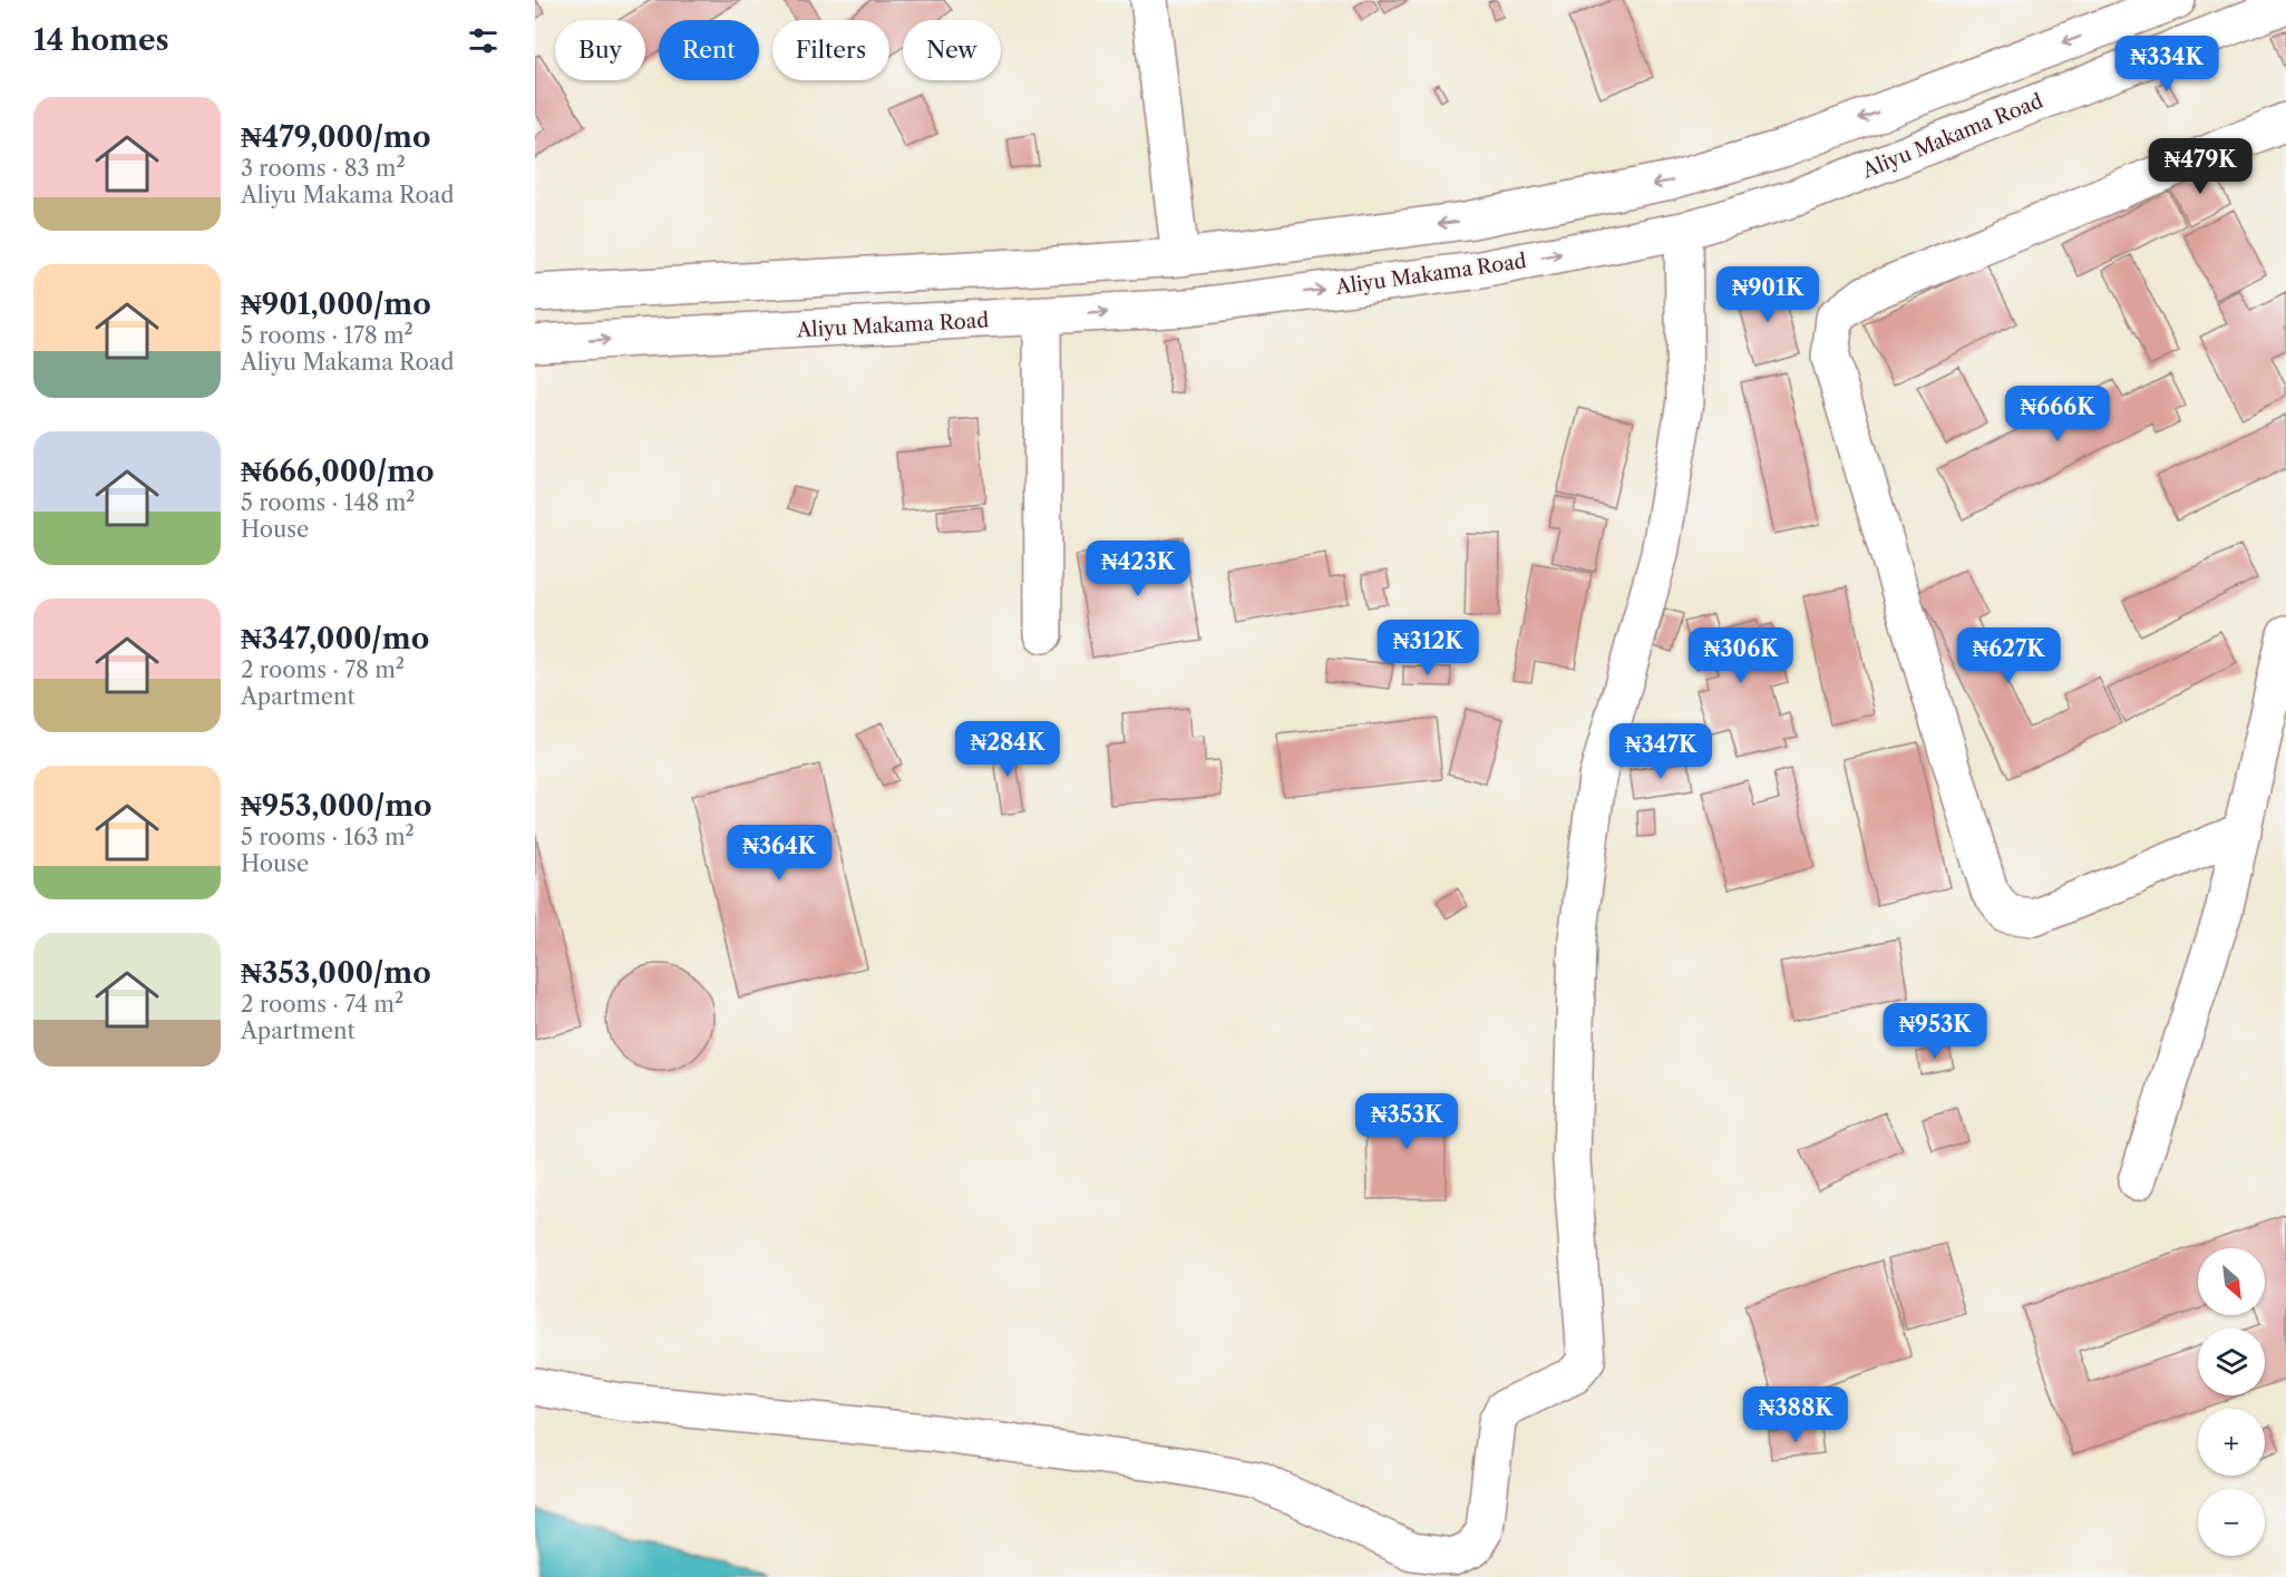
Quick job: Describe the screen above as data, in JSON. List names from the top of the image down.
{
  "streets": {
    "street": ["Aliyu Makama Road"]
  },
  "north": "bottom right",
  "page": {
    "heading": "14 homes",
    "chip": [
      "Buy",
      "Rent",
      "Filters",
      "New"
    ],
    "price": [
      "₦334K",
      "₦479K",
      "₦901K",
      "₦666K",
      "₦423K",
      "₦312K",
      "₦306K",
      "₦627K",
      "₦284K",
      "₦347K",
      "₦364K",
      "₦953K",
      "₦353K",
      "₦388K"
    ],
    "list": [
      {
        "name": "₦479,000/mo",
        "note": "3 rooms · 83 m² · Aliyu Makama Road"
      },
      {
        "name": "₦901,000/mo",
        "note": "5 rooms · 178 m² · Aliyu Makama Road"
      },
      {
        "name": "₦666,000/mo",
        "note": "5 rooms · 148 m² · House"
      },
      {
        "name": "₦347,000/mo",
        "note": "2 rooms · 78 m² · Apartment"
      },
      {
        "name": "₦953,000/mo",
        "note": "5 rooms · 163 m² · House"
      },
      {
        "name": "₦353,000/mo",
        "note": "2 rooms · 74 m² · Apartment"
      }
    ],
    "map_buttons": ["+", "−"]
  }
}
